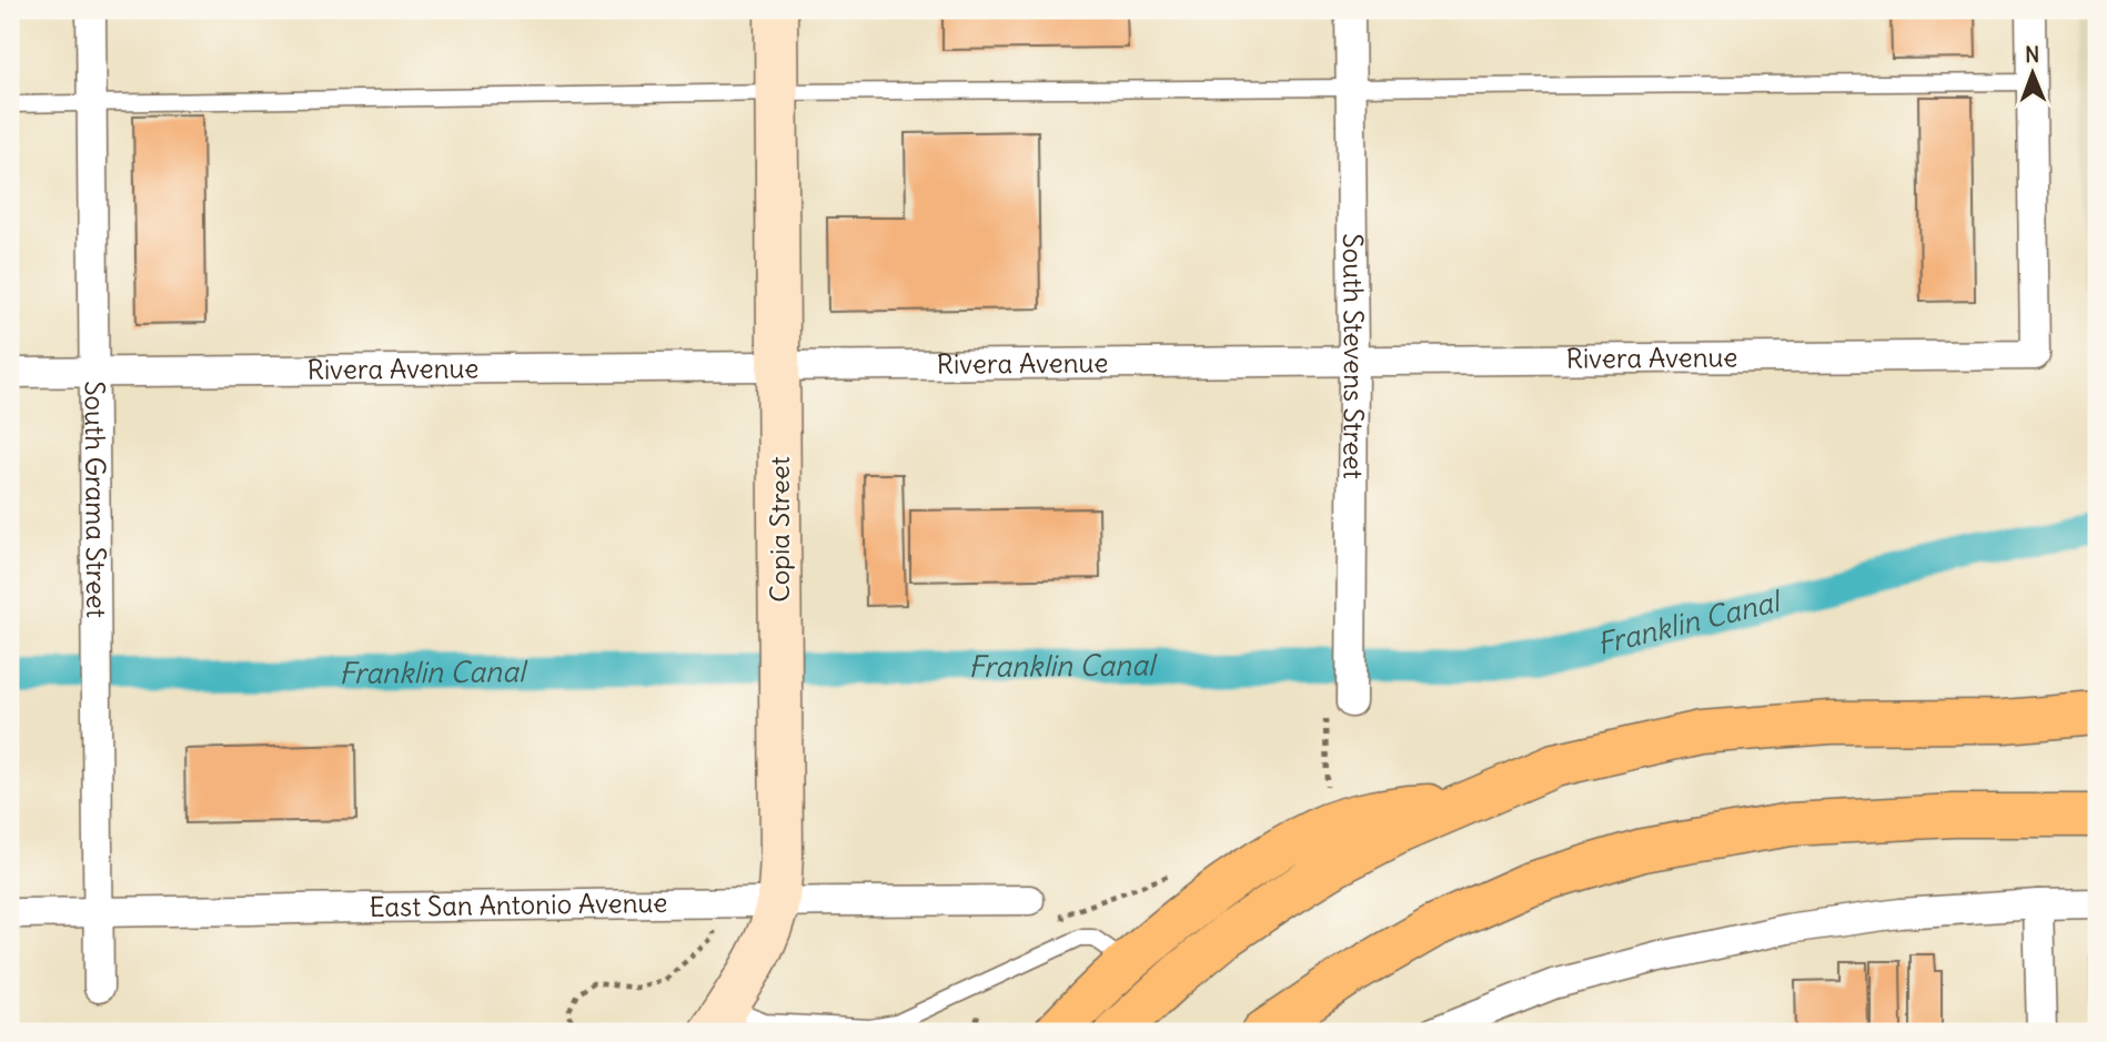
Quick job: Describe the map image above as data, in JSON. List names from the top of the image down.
{
  "streets": {
    "main road": ["Copia Street"],
    "street": [
      "South Stevens Street",
      "Rivera Avenue",
      "South Grama Street",
      "East San Antonio Avenue"
    ]
  },
  "crossings": [
    ["South Stevens Street", "Rivera Avenue"],
    ["Rivera Avenue", "South Grama Street"],
    ["Rivera Avenue", "Copia Street"],
    ["South Grama Street", "East San Antonio Avenue"],
    ["Copia Street", "East San Antonio Avenue"]
  ],
  "water": ["Franklin Canal"],
  "north": "top"
}
